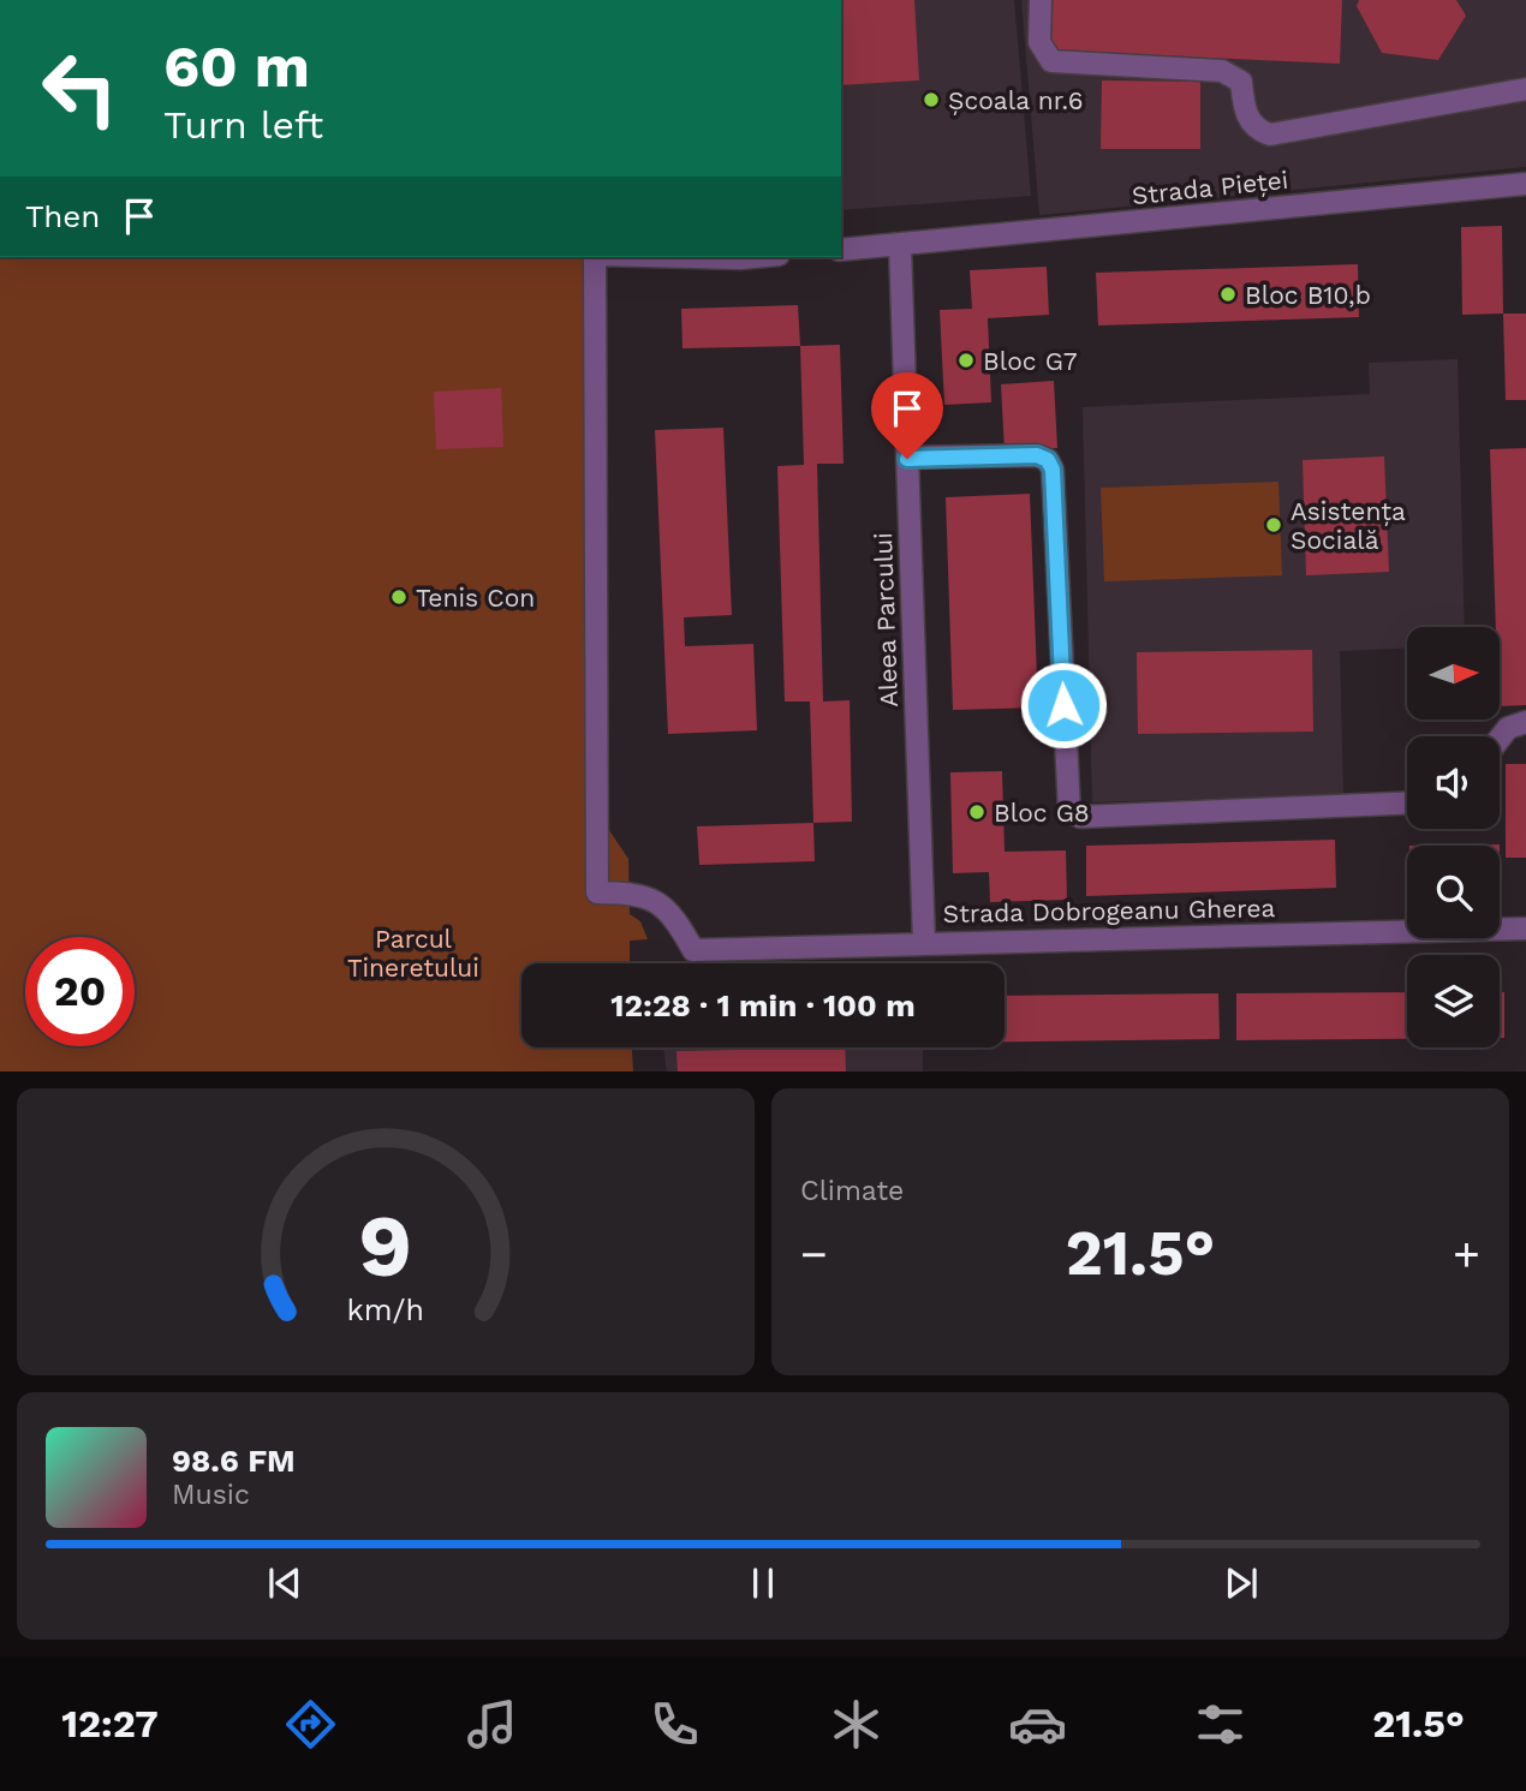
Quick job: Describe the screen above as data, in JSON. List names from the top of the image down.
{
  "streets": {
    "street": ["Strada Pieței", "Aleea Parcului", "Strada Dobrogeanu Gherea"]
  },
  "crossings": [
    ["Strada Pieței", "Aleea Parcului"],
    ["Aleea Parcului", "Strada Dobrogeanu Gherea"]
  ],
  "parks": ["Parcul Tineretului"],
  "places": [
    "Școala nr.6",
    "Bloc B10,b",
    "Bloc G7",
    "Asistența Socială",
    "Tenis Con",
    "Bloc G8"
  ],
  "north": "right",
  "page": {
    "turn": ["60 m", "Turn left"],
    "then": "Then",
    "limit": "20",
    "trip": "12:28 · 1 min · 100 m",
    "tile": "Climate",
    "heat": ["−", "21.5°", "+"],
    "song": ["98.6 FM", "Music"],
    "tabs": ["12:27", "21.5°"],
    "gauge": ["9", "km/h"]
  }
}
